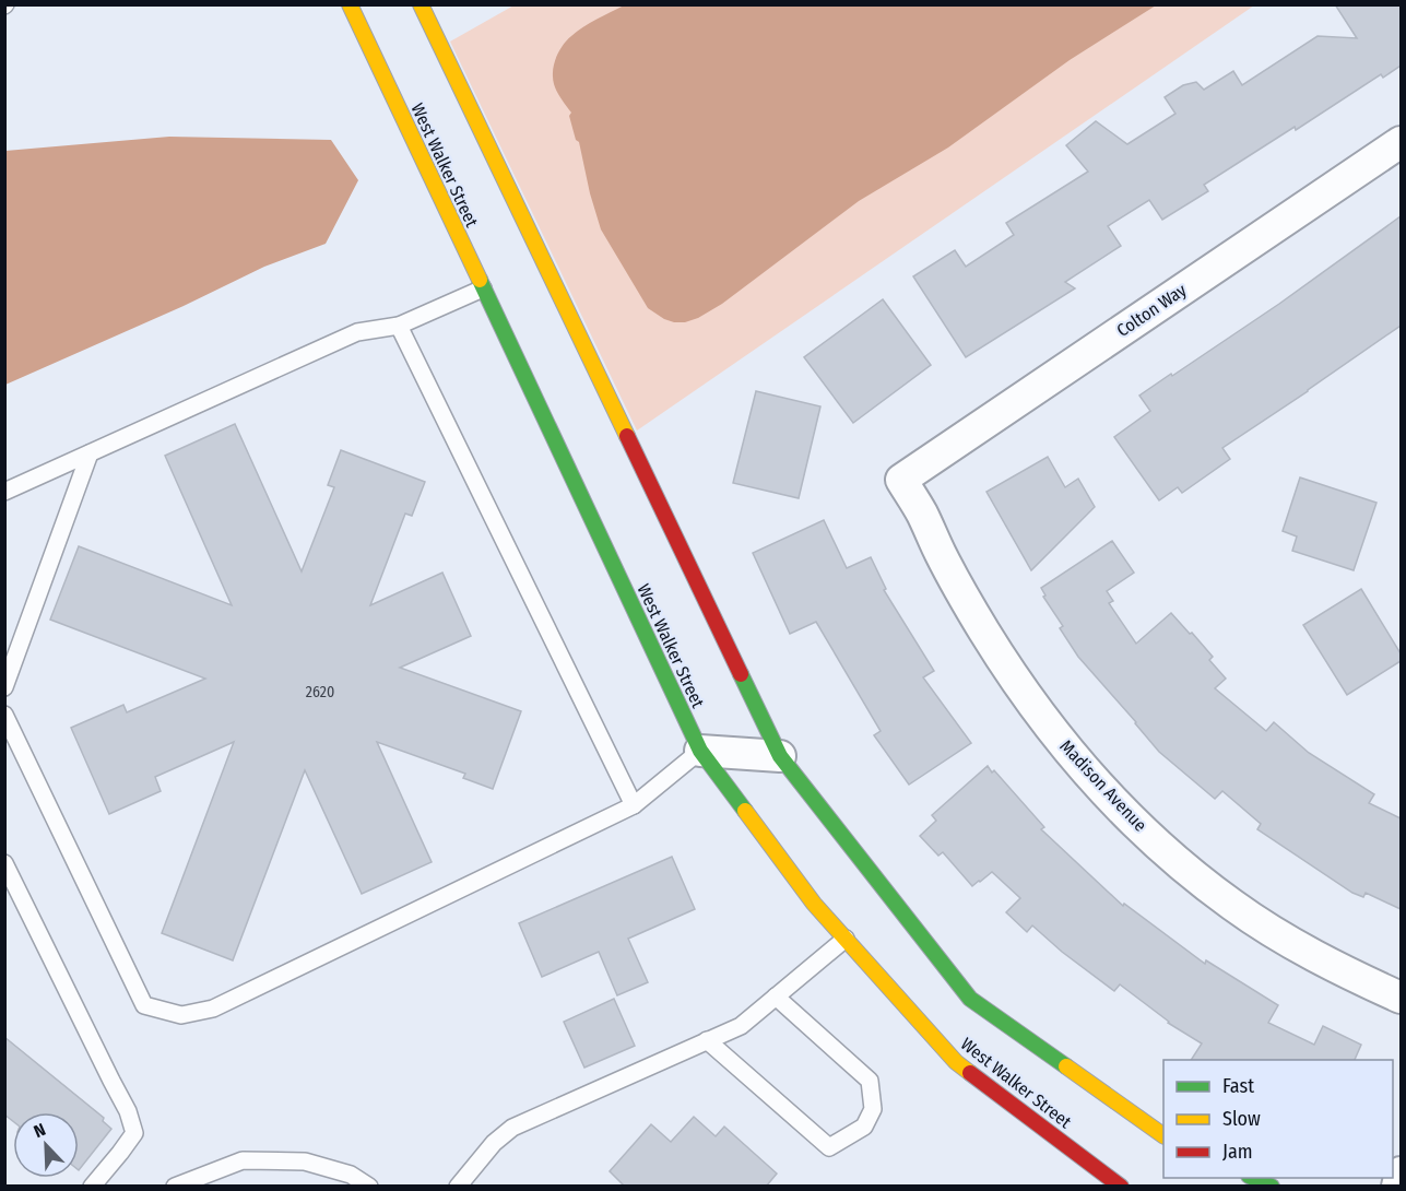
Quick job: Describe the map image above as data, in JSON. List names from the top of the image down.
{
  "streets": {
    "street": ["West Walker Street", "Colton Way", "Madison Avenue"]
  },
  "crossings": [
    ["Colton Way", "Madison Avenue"]
  ],
  "house_numbers": ["2620"],
  "legend": ["Fast", "Slow", "Jam"],
  "north": "top left"
}
